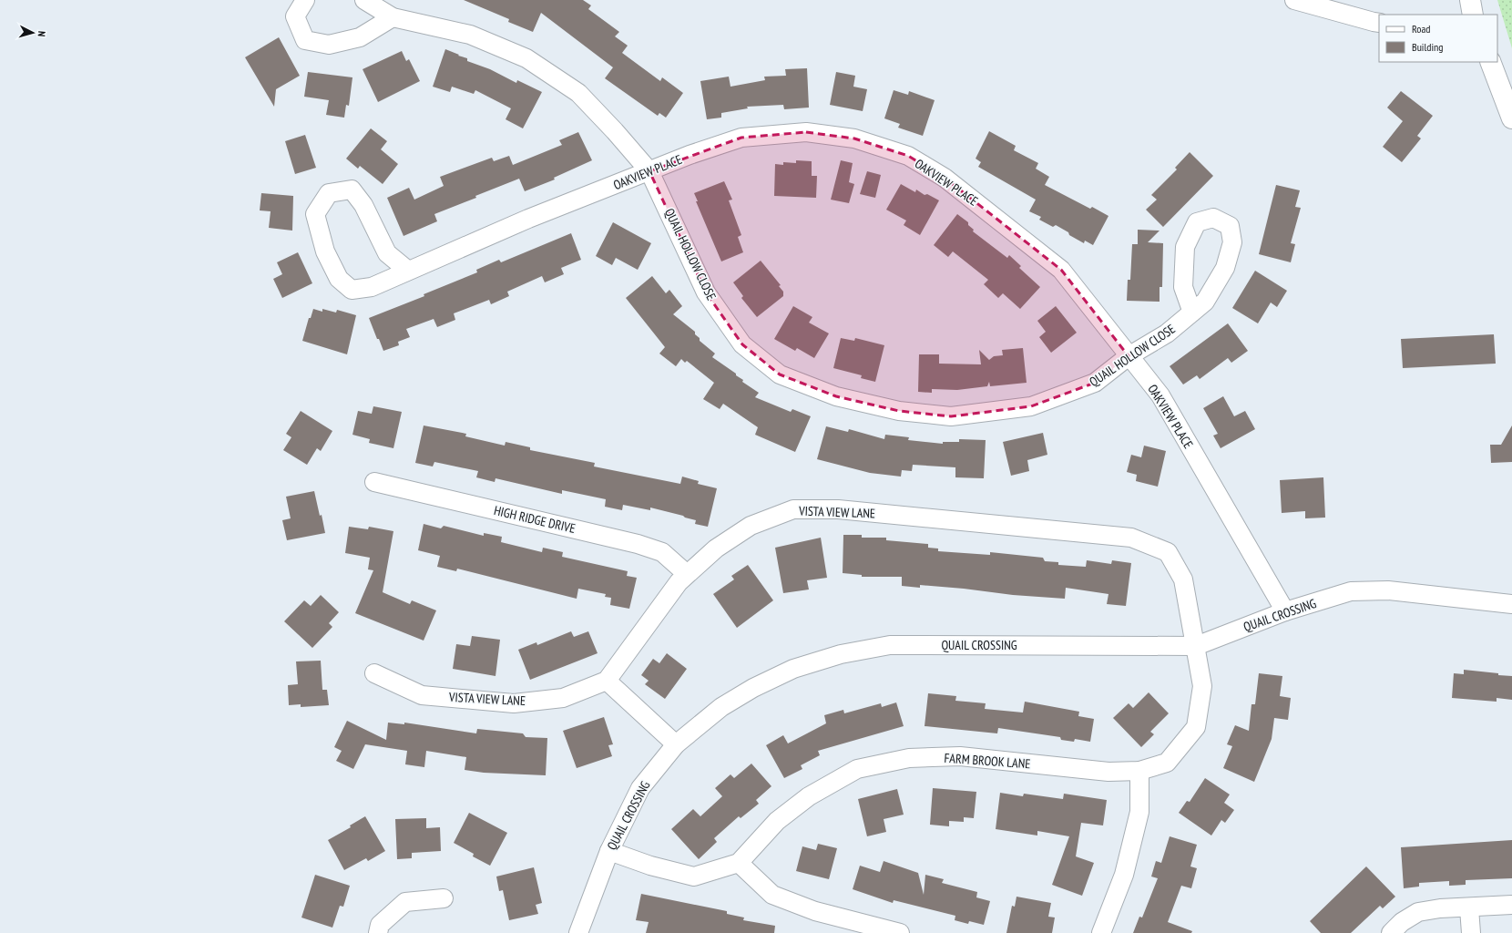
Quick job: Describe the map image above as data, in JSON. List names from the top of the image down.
{
  "streets": {
    "street": [
      "OAKVIEW PLACE",
      "QUAIL HOLLOW CLOSE",
      "VISTA VIEW LANE",
      "HIGH RIDGE DRIVE",
      "QUAIL CROSSING",
      "FARM BROOK LANE"
    ]
  },
  "crossings": [
    ["OAKVIEW PLACE", "QUAIL HOLLOW CLOSE"],
    ["OAKVIEW PLACE", "QUAIL CROSSING"],
    ["VISTA VIEW LANE", "HIGH RIDGE DRIVE"],
    ["VISTA VIEW LANE", "QUAIL CROSSING"],
    ["VISTA VIEW LANE", "FARM BROOK LANE"],
    ["QUAIL CROSSING", "FARM BROOK LANE"]
  ],
  "legend": ["Road", "Building"],
  "north": "right"
}
